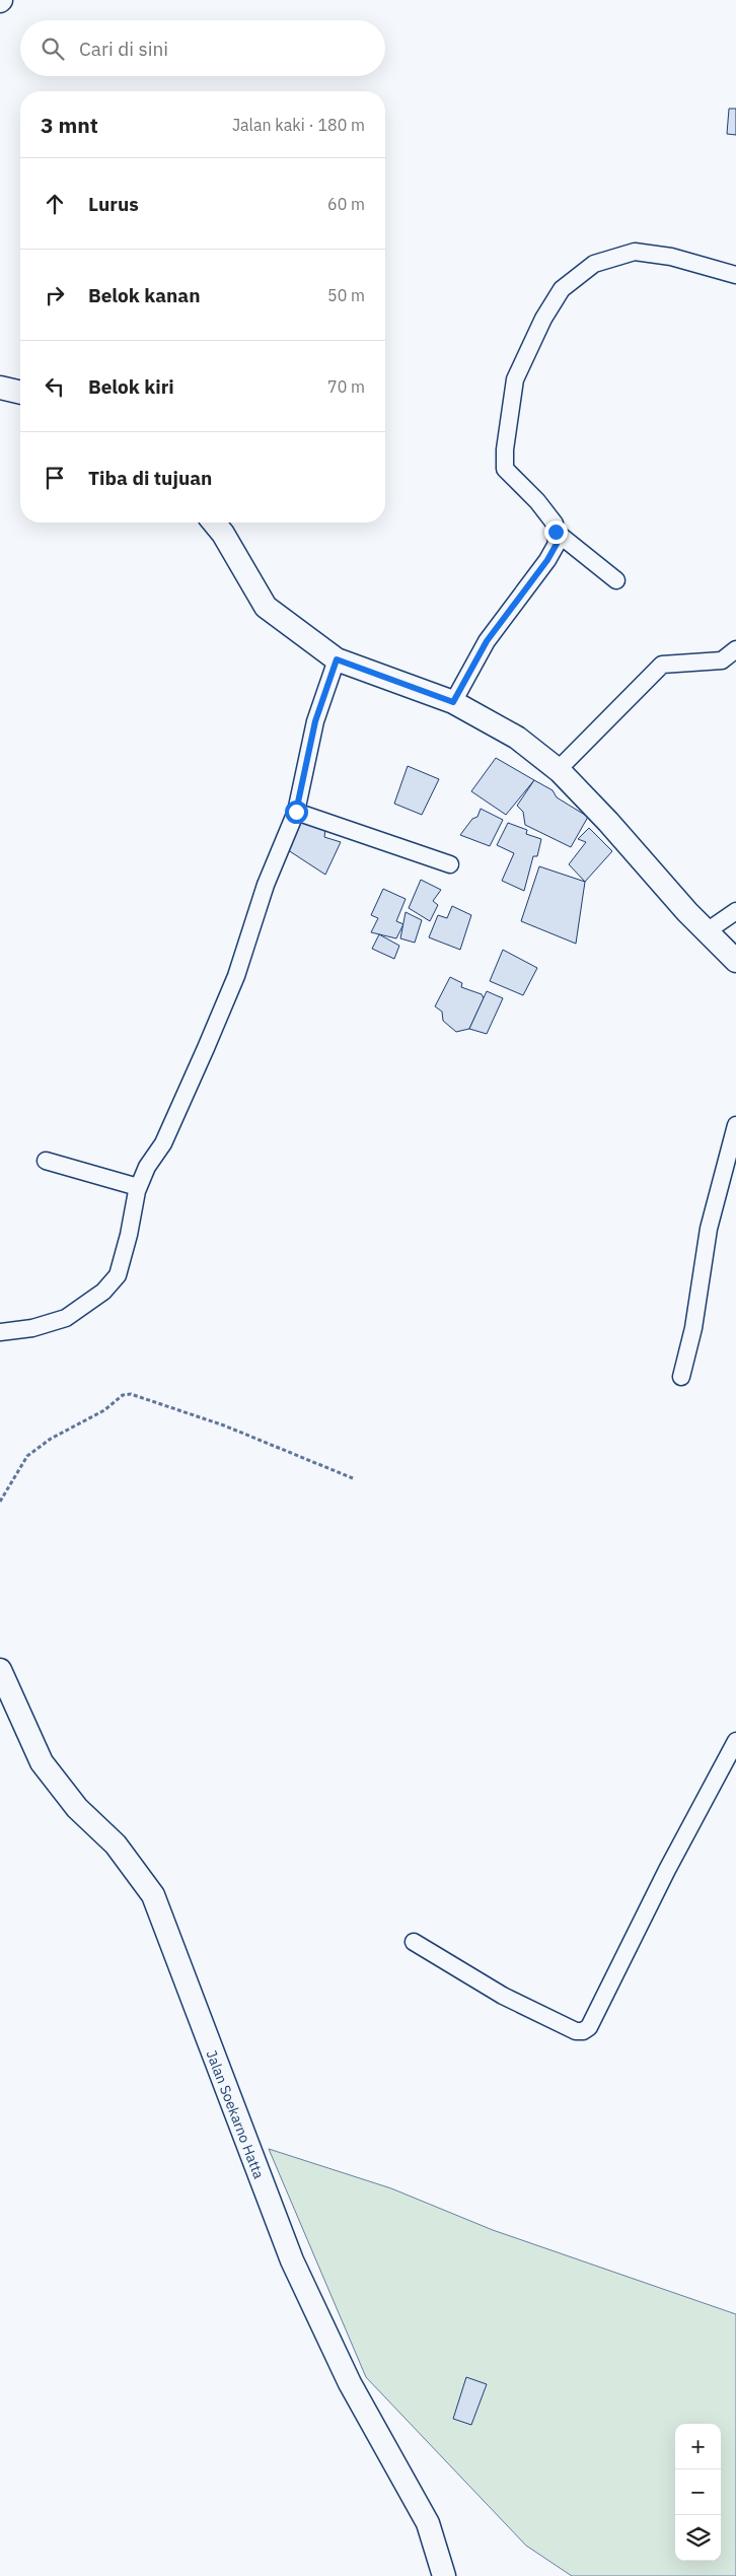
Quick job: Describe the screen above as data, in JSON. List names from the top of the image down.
{
  "streets": {
    "street": ["Jalan Soekarno Hatta"]
  },
  "page": {
    "search": "Cari di sini",
    "heading": ["3 mnt", "Jalan kaki · 180 m"],
    "list": [
      ["Lurus", "60 m"],
      ["Belok kanan", "50 m"],
      ["Belok kiri", "70 m"],
      "Tiba di tujuan"
    ],
    "map_buttons": ["+", "−"]
  }
}
